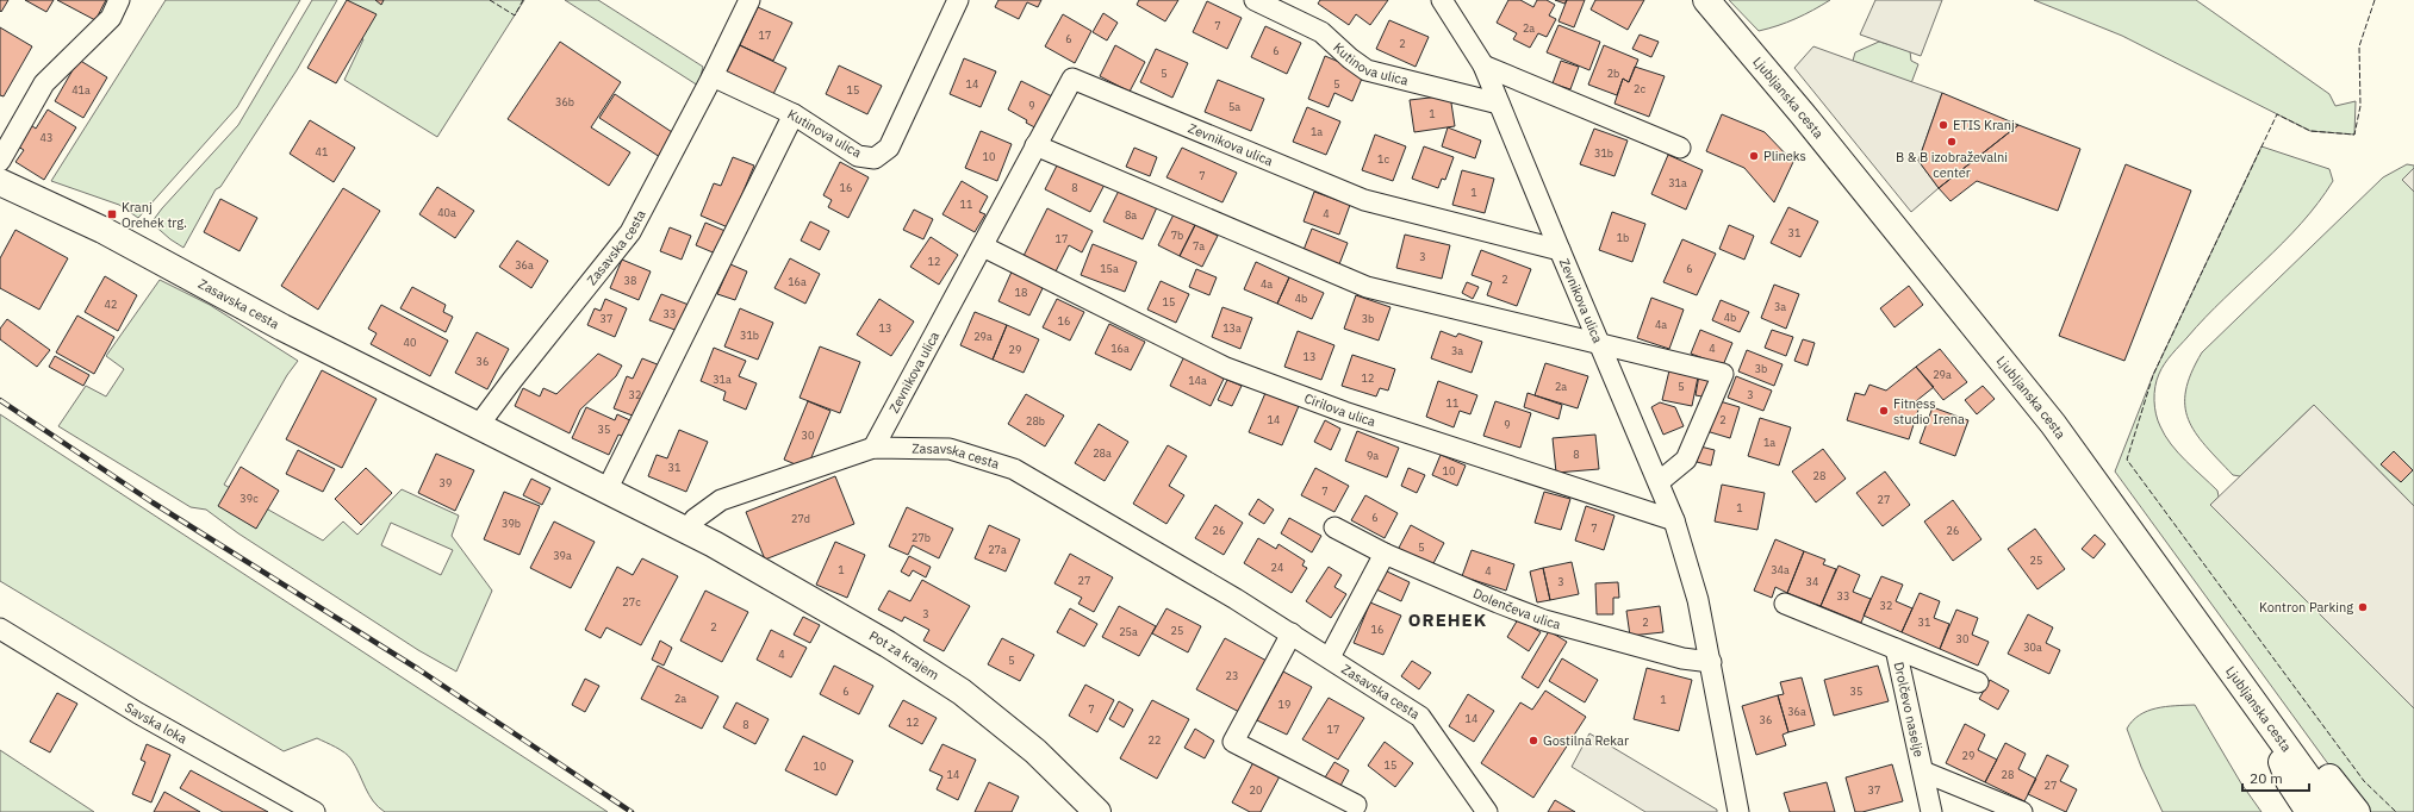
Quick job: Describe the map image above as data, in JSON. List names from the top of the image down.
{
  "streets": {
    "street": [
      "Kutinova ulica",
      "Ljubljanska cesta",
      "Zevnikova ulica",
      "Zasavska cesta",
      "Cirilova ulica",
      "Dolenčeva ulica",
      "Pot za krajem",
      "Drolčevo naselje",
      "Savska loka"
    ]
  },
  "crossings": [
    ["Kutinova ulica", "Zasavska cesta"],
    ["Zevnikova ulica", "Zasavska cesta"],
    ["Zevnikova ulica", "Cirilova ulica"],
    ["Zasavska cesta", "Pot za krajem"]
  ],
  "districts": ["OREHEK"],
  "places": {
    "other": [
      "ETIS Kranj",
      "B & B izobraževalni center",
      "Plineks",
      "Fitness studio Irena",
      "Kontron Parking",
      "Gostilna Rekar"
    ],
    "transit": ["Kranj Orehek trg."]
  },
  "house_numbers": [
    "7",
    "2a",
    "17",
    "6",
    "2",
    "6",
    "5",
    "2b",
    "14",
    "5",
    "2c",
    "41a",
    "15",
    "36b",
    "9",
    "5a",
    "1",
    "1a",
    "43",
    "41",
    "31b",
    "10",
    "1c",
    "7",
    "31a",
    "16",
    "8",
    "1",
    "11",
    "40a",
    "4",
    "8a",
    "31",
    "7b",
    "1b",
    "17",
    "7a",
    "3",
    "12",
    "36a",
    "15a",
    "6",
    "2",
    "38",
    "16a",
    "4a",
    "18",
    "4b",
    "15",
    "42",
    "3a",
    "33",
    "4b",
    "37",
    "3b",
    "16",
    "4a",
    "13",
    "13a",
    "31b",
    "29a",
    "40",
    "16a",
    "4",
    "29",
    "3a",
    "13",
    "36",
    "3b",
    "29a",
    "12",
    "31a",
    "14a",
    "2a",
    "5",
    "32",
    "3",
    "11",
    "14",
    "2",
    "28b",
    "9",
    "35",
    "30",
    "1a",
    "28a",
    "8",
    "9a",
    "31",
    "10",
    "28",
    "39",
    "7",
    "39c",
    "27",
    "1",
    "6",
    "27d",
    "39b",
    "7",
    "26",
    "26",
    "27b",
    "5",
    "27a",
    "39a",
    "25",
    "24",
    "1",
    "34a",
    "4",
    "27",
    "3",
    "34",
    "33",
    "27c",
    "32",
    "3",
    "2",
    "31",
    "2",
    "16",
    "25",
    "25a",
    "30",
    "30a",
    "4",
    "5",
    "23",
    "6",
    "35",
    "2a",
    "1",
    "19",
    "7",
    "36a",
    "14",
    "36",
    "12",
    "8",
    "17",
    "22",
    "29",
    "15",
    "10",
    "14",
    "28",
    "27",
    "20",
    "37"
  ],
  "scale_bar": "20 m"
}
